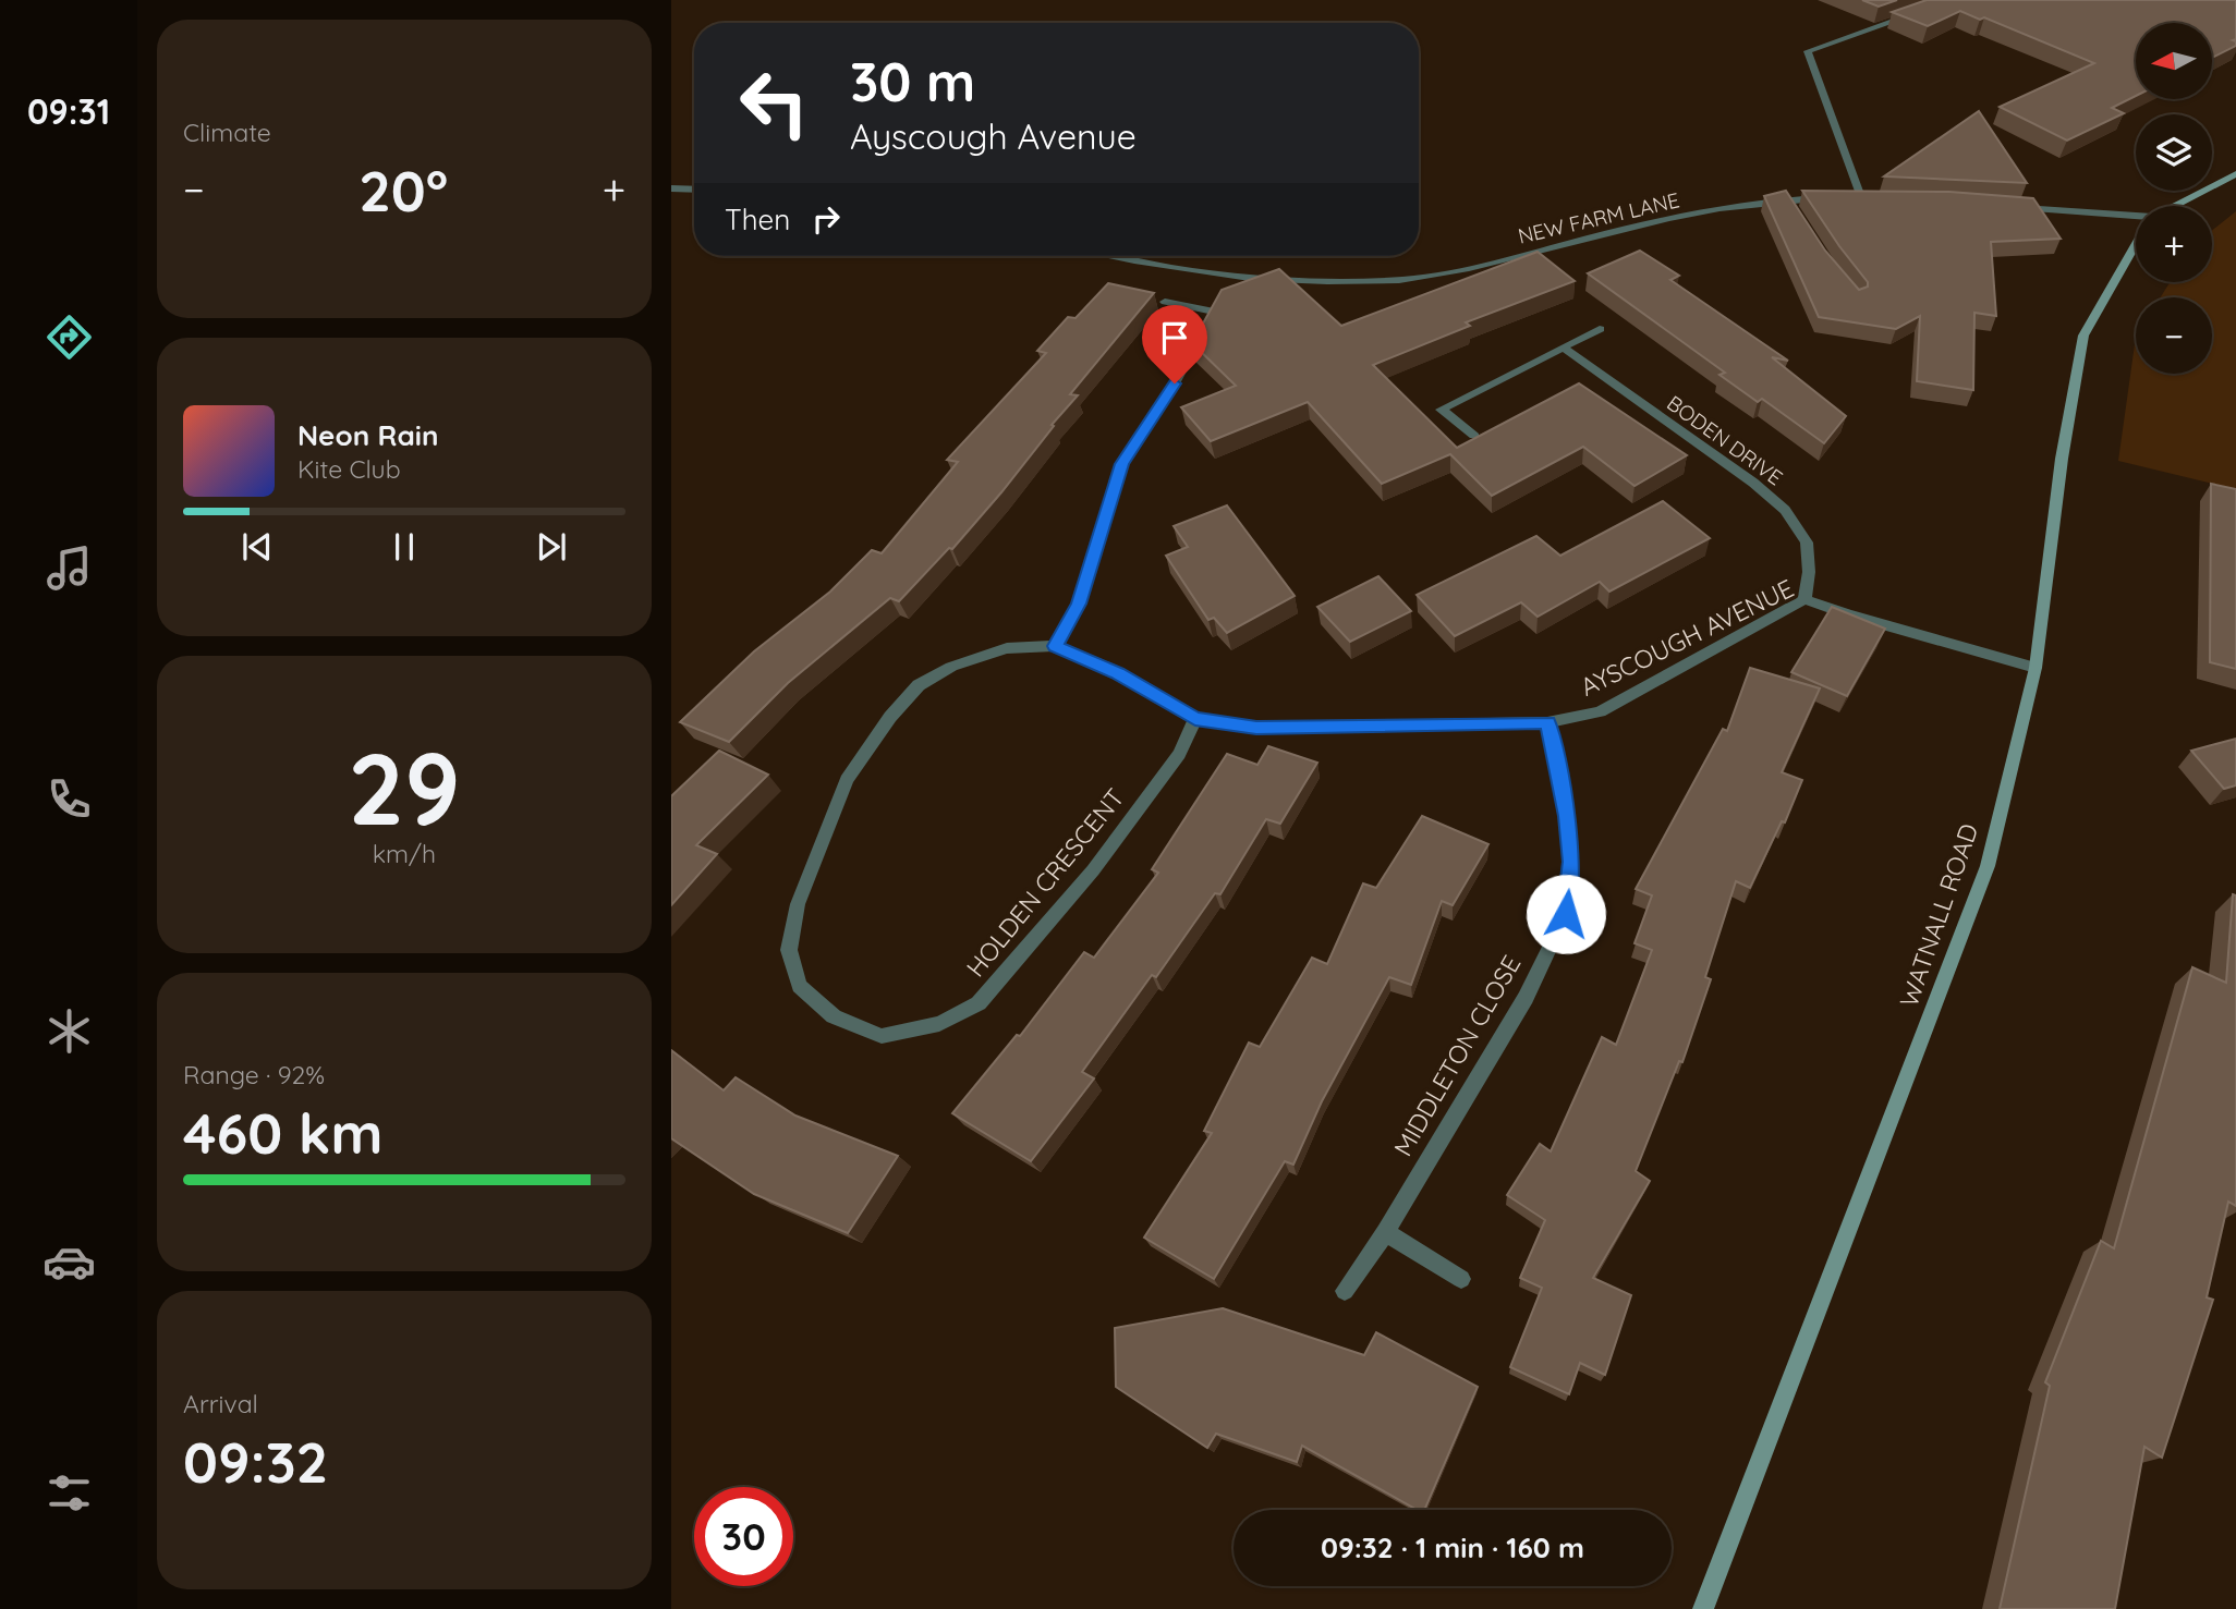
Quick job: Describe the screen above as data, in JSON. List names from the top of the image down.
{
  "streets": {
    "main road": ["WATNALL ROAD"],
    "street": [
      "NEW FARM LANE",
      "BODEN DRIVE",
      "AYSCOUGH AVENUE",
      "HOLDEN CRESCENT",
      "MIDDLETON CLOSE"
    ]
  },
  "crossings": [
    ["BODEN DRIVE", "AYSCOUGH AVENUE"],
    ["AYSCOUGH AVENUE", "HOLDEN CRESCENT"],
    ["AYSCOUGH AVENUE", "WATNALL ROAD"],
    ["AYSCOUGH AVENUE", "MIDDLETON CLOSE"]
  ],
  "north": "left",
  "page": {
    "tabs": "09:31",
    "tile": [
      "Climate",
      ["29", "km/h"],
      ["Range · 92%", "460 km"],
      ["Arrival", "09:32"]
    ],
    "map_buttons": ["+", "−"],
    "turn": ["30 m", "Ayscough Avenue"],
    "heat": ["−", "20°", "+"],
    "then": "Then",
    "song": ["Neon Rain", "Kite Club"],
    "limit": "30",
    "trip": "09:32 · 1 min · 160 m"
  }
}
